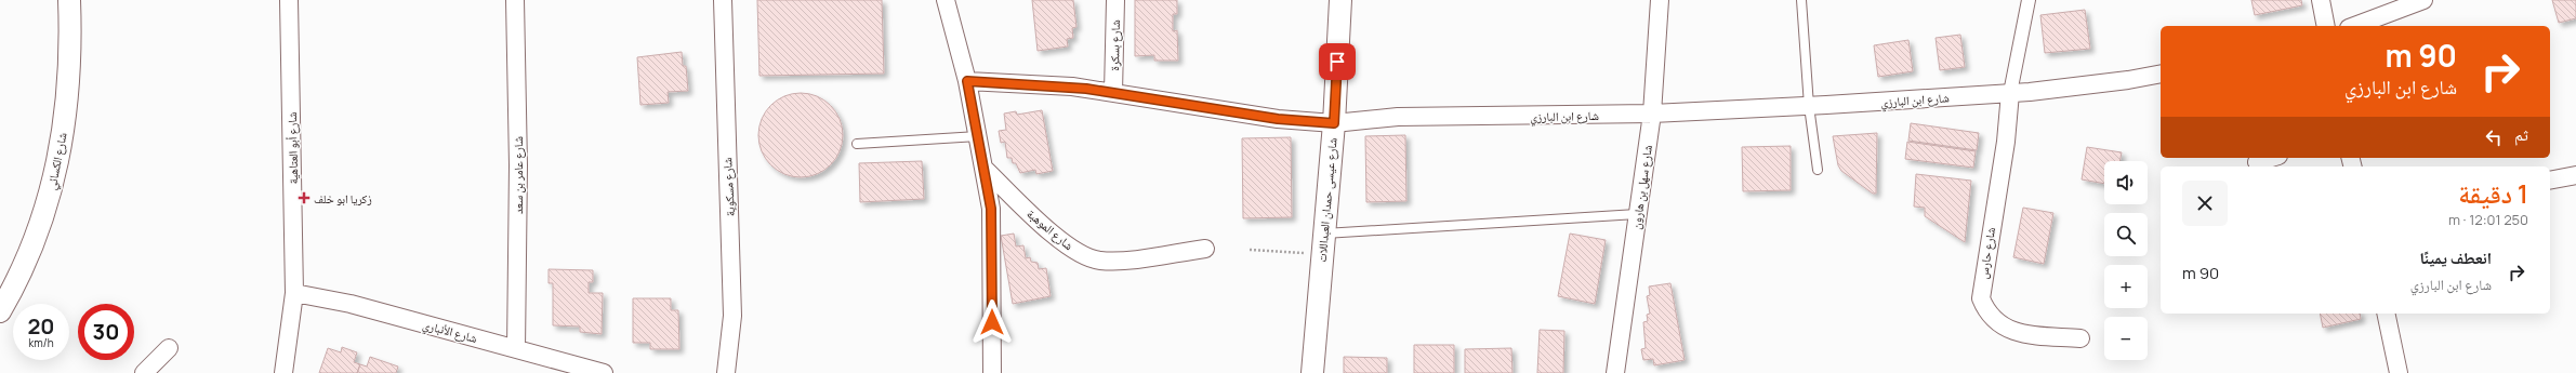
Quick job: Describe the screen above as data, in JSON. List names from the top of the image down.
{
  "streets": {
    "street": [
      "شارع بسكرة",
      "شارع ابن البارزي",
      "شارع أبو العتاهية",
      "شارع الكسائي",
      "شارع عامر بن سعد",
      "شارع مسكوية",
      "شارع سهل بن هارون",
      "شارع عيسى حمدان العبداللات",
      "شارع الموهبة",
      "شارع حارس",
      "شارع الأنباري"
    ]
  },
  "crossings": [
    ["شارع بسكرة", "شارع ابن البارزي"],
    ["شارع ابن البارزي", "شارع سهل بن هارون"],
    ["شارع ابن البارزي", "شارع عيسى حمدان العبداللات"],
    ["شارع ابن البارزي", "شارع حارس"],
    ["شارع أبو العتاهية", "شارع الأنباري"],
    ["شارع عامر بن سعد", "شارع الأنباري"]
  ],
  "places": {
    "health": ["زكريا ابو خلف"]
  },
  "page": {
    "turn": ["90 m", "شارع ابن البارزي"],
    "then": "ثم",
    "map_buttons": ["+", "−"],
    "heading": ["1 دقيقة", "250 m · 12:01"],
    "list": [
      {
        "name": "انعطف يمينًا",
        "note": "شارع ابن البارزي",
        "value": "90 m"
      }
    ],
    "speed": "20 km/h",
    "limit": "30"
  }
}
